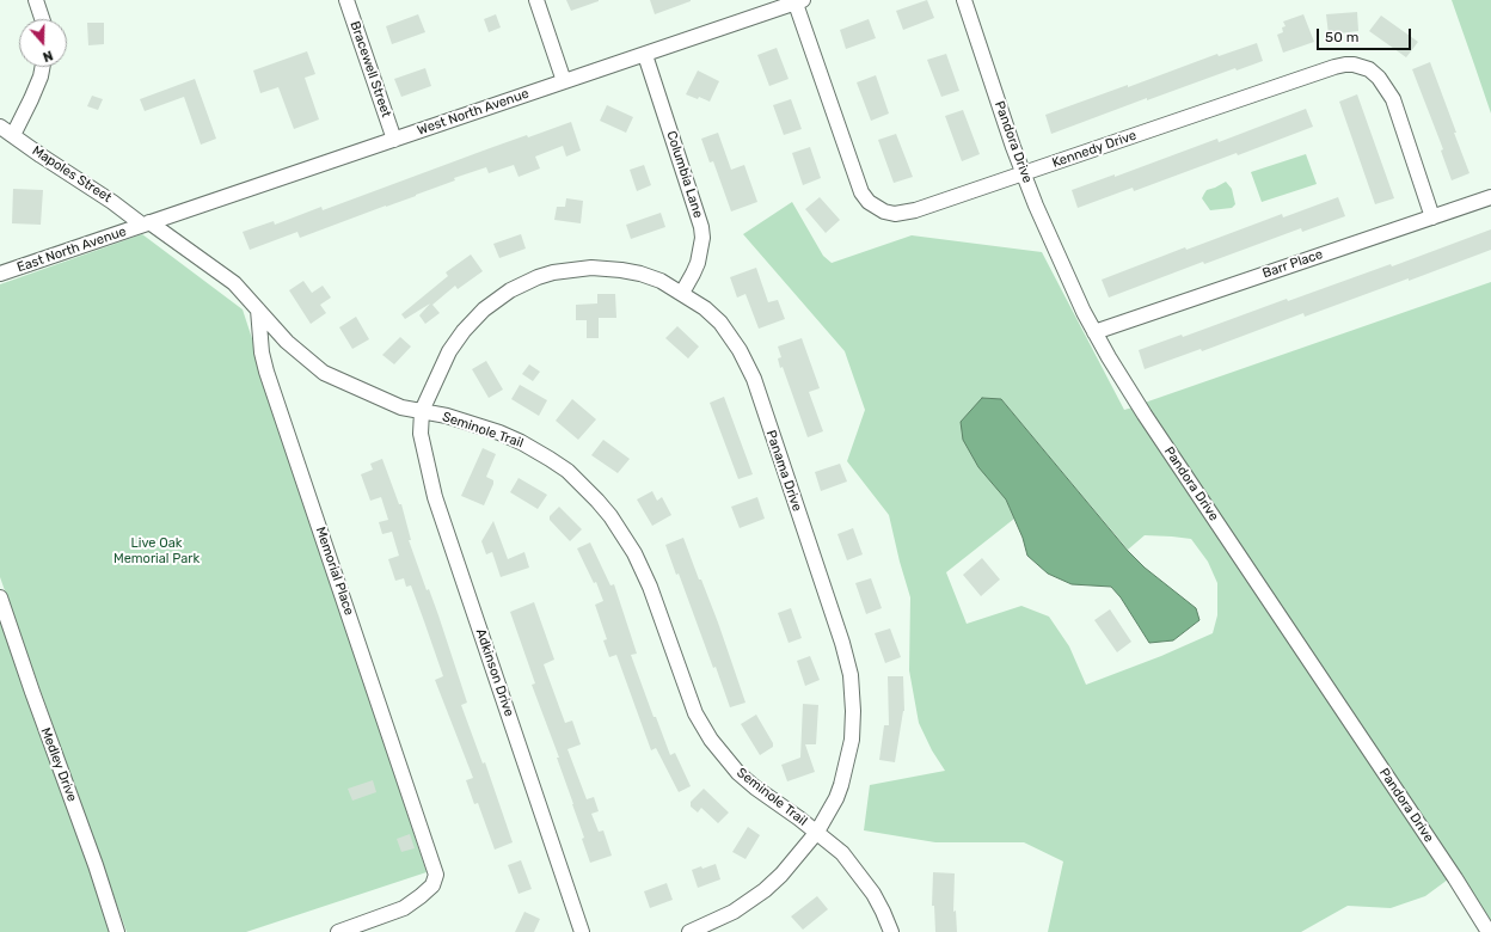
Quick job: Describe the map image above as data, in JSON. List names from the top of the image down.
{
  "streets": {
    "street": [
      "Bracewell Street",
      "West North Avenue",
      "Pandora Drive",
      "Kennedy Drive",
      "Mapoles Street",
      "Columbia Lane",
      "East North Avenue",
      "Barr Place",
      "Seminole Trail",
      "Panama Drive",
      "Memorial Place",
      "Adkinson Drive",
      "Medley Drive"
    ]
  },
  "crossings": [
    ["Bracewell Street", "West North Avenue"],
    ["West North Avenue", "Kennedy Drive"],
    ["West North Avenue", "Mapoles Street"],
    ["West North Avenue", "Columbia Lane"],
    ["West North Avenue", "East North Avenue"],
    ["West North Avenue", "Seminole Trail"],
    ["Pandora Drive", "Kennedy Drive"],
    ["Pandora Drive", "Barr Place"],
    ["Kennedy Drive", "Barr Place"],
    ["Mapoles Street", "East North Avenue"],
    ["Mapoles Street", "Seminole Trail"],
    ["Columbia Lane", "Panama Drive"],
    ["East North Avenue", "Seminole Trail"],
    ["Seminole Trail", "Panama Drive"],
    ["Seminole Trail", "Memorial Place"],
    ["Seminole Trail", "Adkinson Drive"],
    ["Panama Drive", "Adkinson Drive"]
  ],
  "parks": ["Live Oak Memorial Park"],
  "scale_bar": "50 m",
  "north": "bottom"
}
